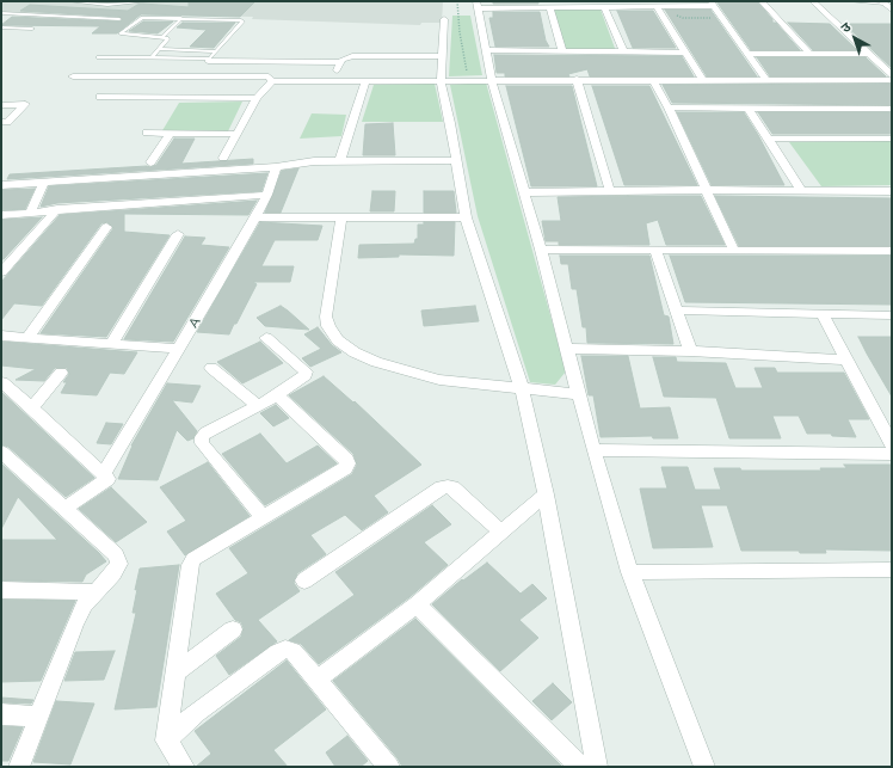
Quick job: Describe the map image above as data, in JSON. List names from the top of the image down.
{
  "streets": {
    "street": ["A"]
  },
  "north": "top left"
}
